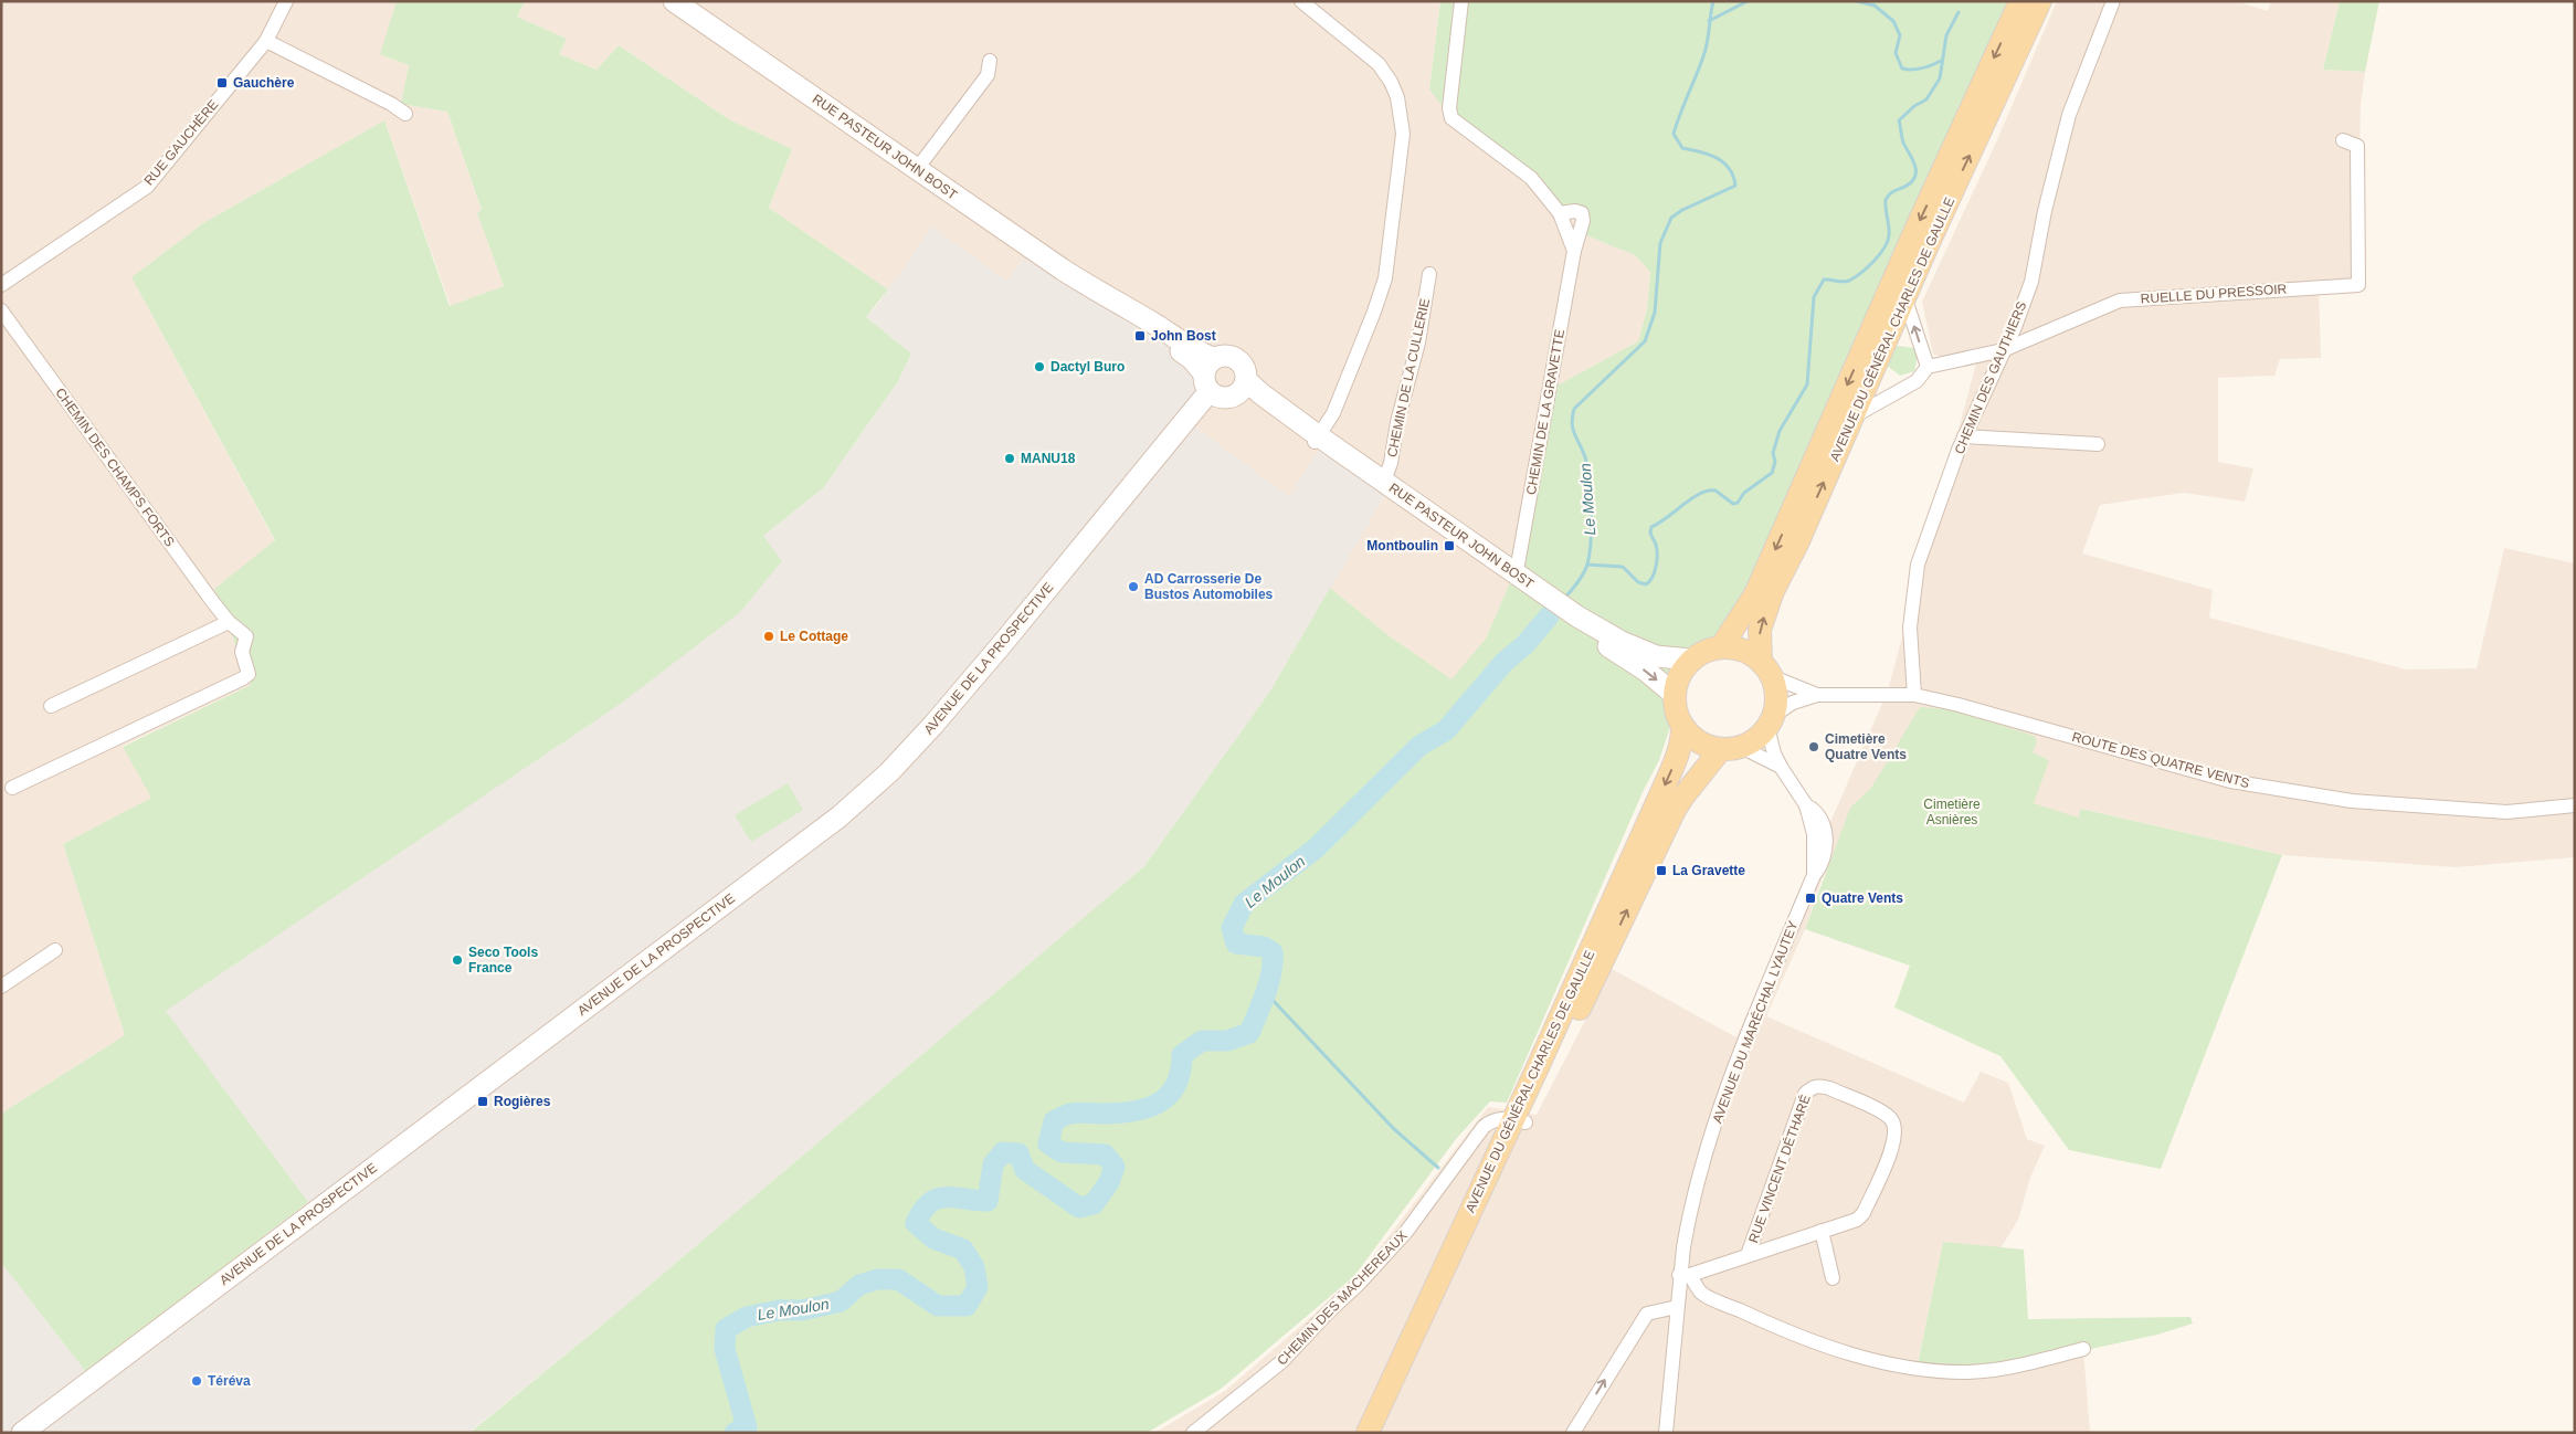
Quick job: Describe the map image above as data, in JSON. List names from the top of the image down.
{
  "streets": {
    "main road": ["RUE PASTEUR JOHN BOST", "AVENUE DU GÉNÉRAL CHARLES DE GAULLE", "AVENUE DE LA PROSPECTIVE"],
    "street": [
      "RUE GAUCHÈRE",
      "RUELLE DU PRESSOIR",
      "CHEMIN DE LA CULLERIE",
      "CHEMIN DES GAUTHIERS",
      "CHEMIN DE LA GRAVETTE",
      "CHEMIN DES CHAMPS FORTS",
      "ROUTE DES QUATRE VENTS",
      "AVENUE DU MARÉCHAL LYAUTEY",
      "RUE VINCENT DÉTHARÉ",
      "CHEMIN DES MACHEREAUX"
    ]
  },
  "crossings": [
    ["RUE PASTEUR JOHN BOST", "AVENUE DU GÉNÉRAL CHARLES DE GAULLE"],
    ["RUE PASTEUR JOHN BOST", "CHEMIN DE LA CULLERIE"],
    ["RUE PASTEUR JOHN BOST", "CHEMIN DE LA GRAVETTE"],
    ["RUE PASTEUR JOHN BOST", "AVENUE DE LA PROSPECTIVE"],
    ["RUE PASTEUR JOHN BOST", "AVENUE DU MARÉCHAL LYAUTEY"],
    ["RUELLE DU PRESSOIR", "CHEMIN DES GAUTHIERS"],
    ["AVENUE DU GÉNÉRAL CHARLES DE GAULLE", "AVENUE DU MARÉCHAL LYAUTEY"],
    ["AVENUE DU GÉNÉRAL CHARLES DE GAULLE", "CHEMIN DES MACHEREAUX"],
    ["CHEMIN DES GAUTHIERS", "ROUTE DES QUATRE VENTS"],
    ["AVENUE DU MARÉCHAL LYAUTEY", "RUE VINCENT DÉTHARÉ"]
  ],
  "water": ["Le Moulon"],
  "parks": ["Cimetière Asnières"],
  "places": {
    "transit": [
      "Gauchère",
      "John Bost",
      "Montboulin",
      "La Gravette",
      "Quatre Vents",
      "Rogières"
    ],
    "other": [
      "Dactyl Buro",
      "MANU18",
      "AD Carrosserie De Bustos Automobiles",
      "Le Cottage",
      "Cimetière Quatre Vents",
      "Seco Tools France",
      "Téréva"
    ]
  }
}
